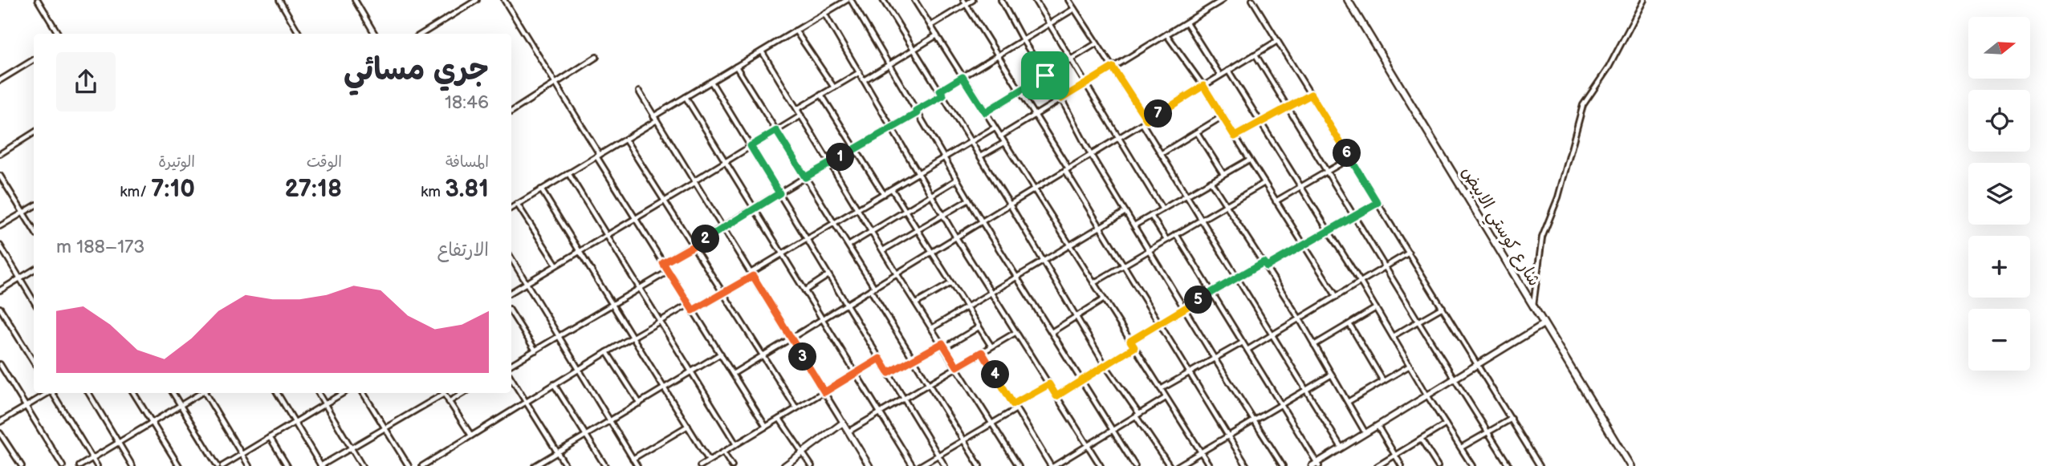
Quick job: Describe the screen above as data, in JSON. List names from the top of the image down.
{
  "streets": {
    "highway": ["شارع كوستي الابيض"]
  },
  "north": "right",
  "page": {
    "map_buttons": ["+", "−"],
    "heading": ["جري مسائي", "18:46"],
    "pins": [
      "7",
      "6",
      "1",
      "2",
      "5",
      "3",
      "4"
    ],
    "stats": [
      ["المسافة", "3.81 km"],
      ["الوقت", "27:18"],
      ["الوتيرة", "7:10 /km"]
    ],
    "chart": ["الارتفاع", "173–188 m"]
  }
}
